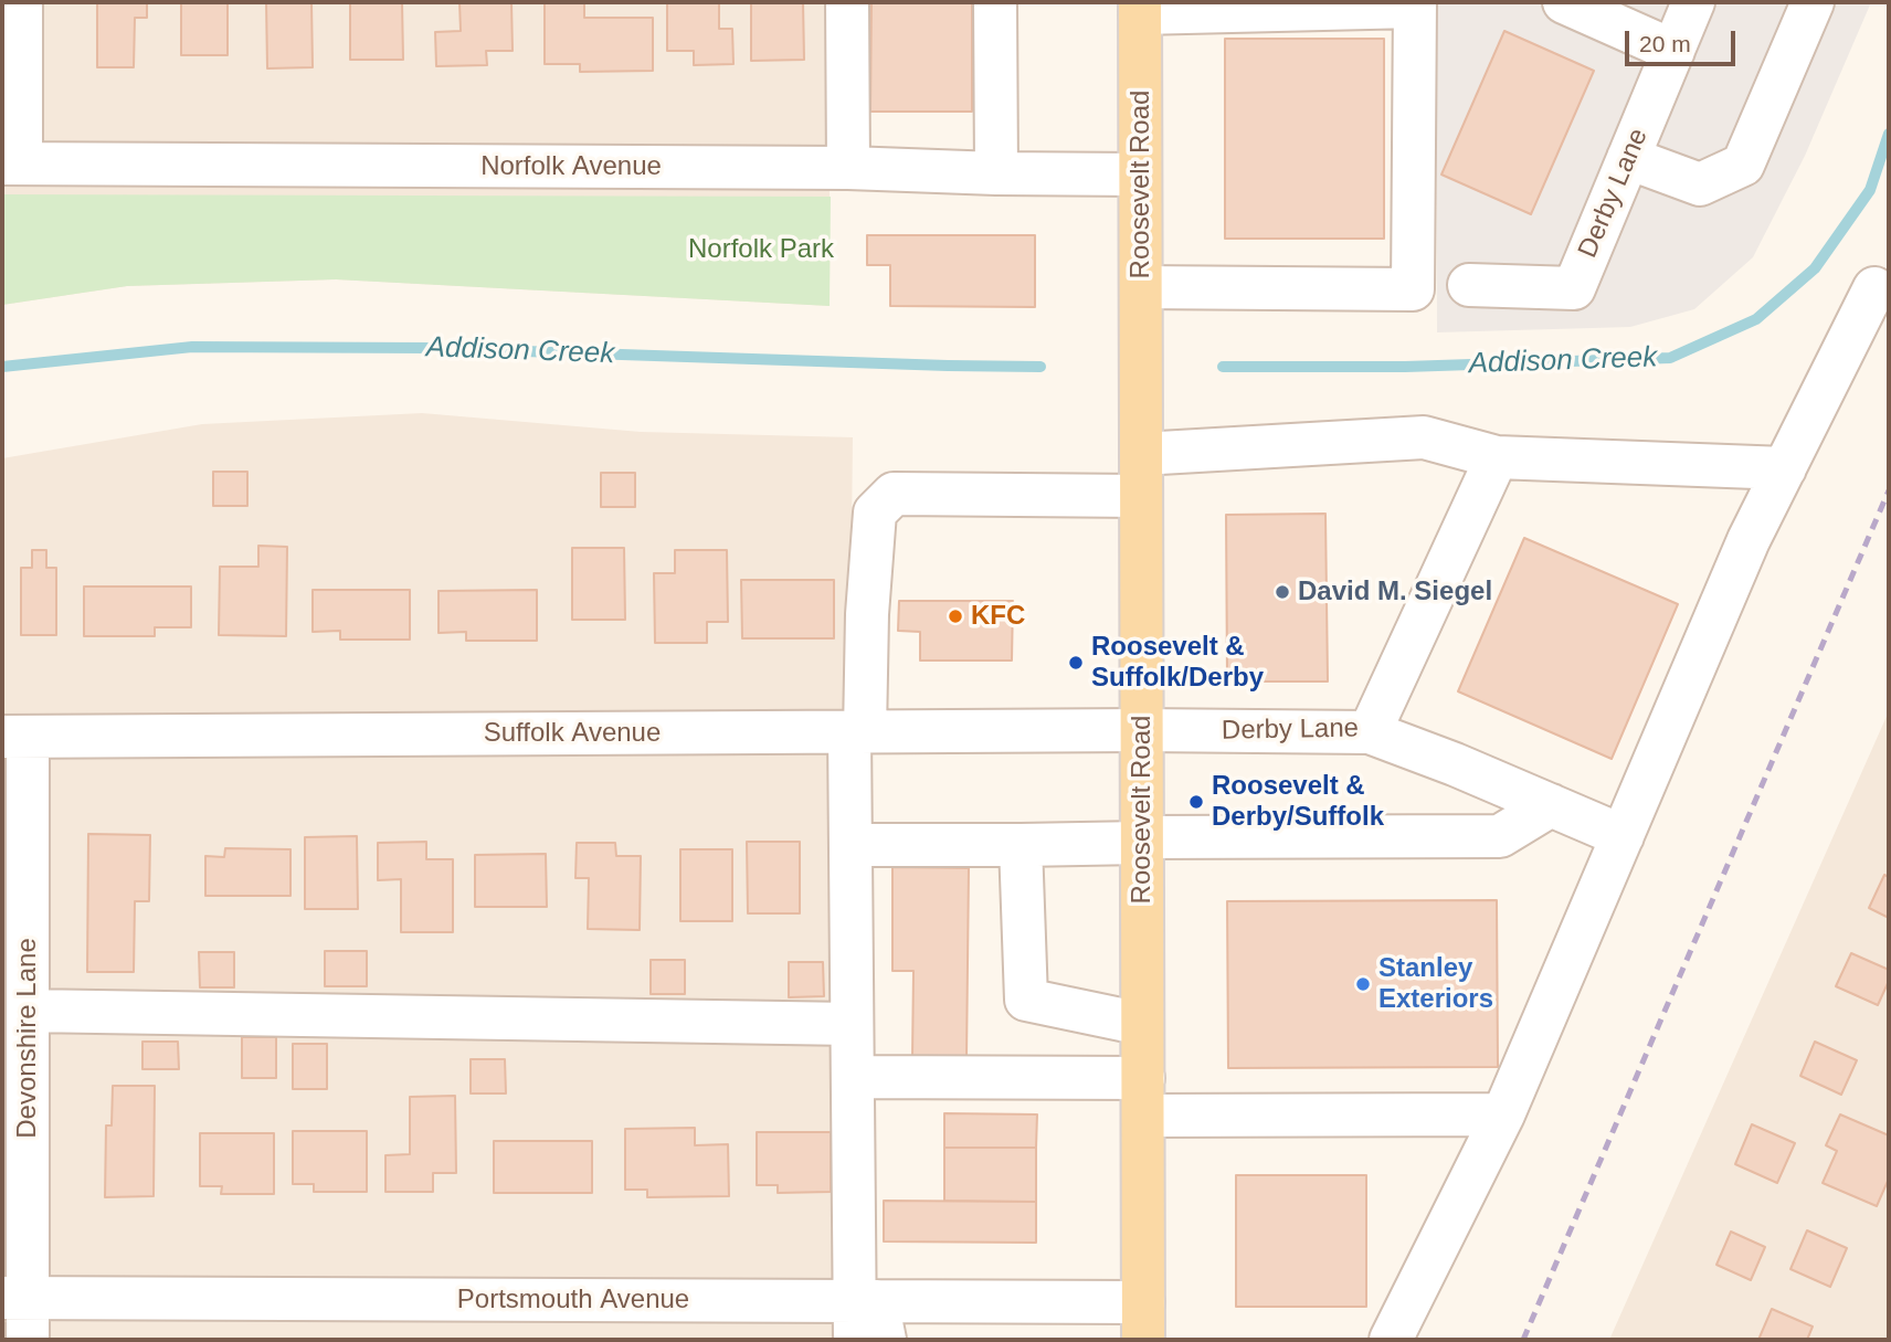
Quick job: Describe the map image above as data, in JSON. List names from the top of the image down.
{
  "streets": {
    "main road": ["Roosevelt Road"],
    "street": [
      "Norfolk Avenue",
      "Derby Lane",
      "Suffolk Avenue",
      "Devonshire Lane",
      "Portsmouth Avenue"
    ]
  },
  "crossings": [
    ["Norfolk Avenue", "Roosevelt Road"],
    ["Roosevelt Road", "Derby Lane"],
    ["Roosevelt Road", "Suffolk Avenue"],
    ["Roosevelt Road", "Portsmouth Avenue"],
    ["Derby Lane", "Suffolk Avenue"],
    ["Suffolk Avenue", "Devonshire Lane"],
    ["Devonshire Lane", "Portsmouth Avenue"]
  ],
  "water": ["Addison Creek"],
  "parks": ["Norfolk Park"],
  "places": [
    "David M. Siegel",
    "KFC",
    "Roosevelt & Suffolk/Derby",
    "Roosevelt & Derby/Suffolk",
    "Stanley Exteriors"
  ],
  "scale_bar": "20 m"
}
